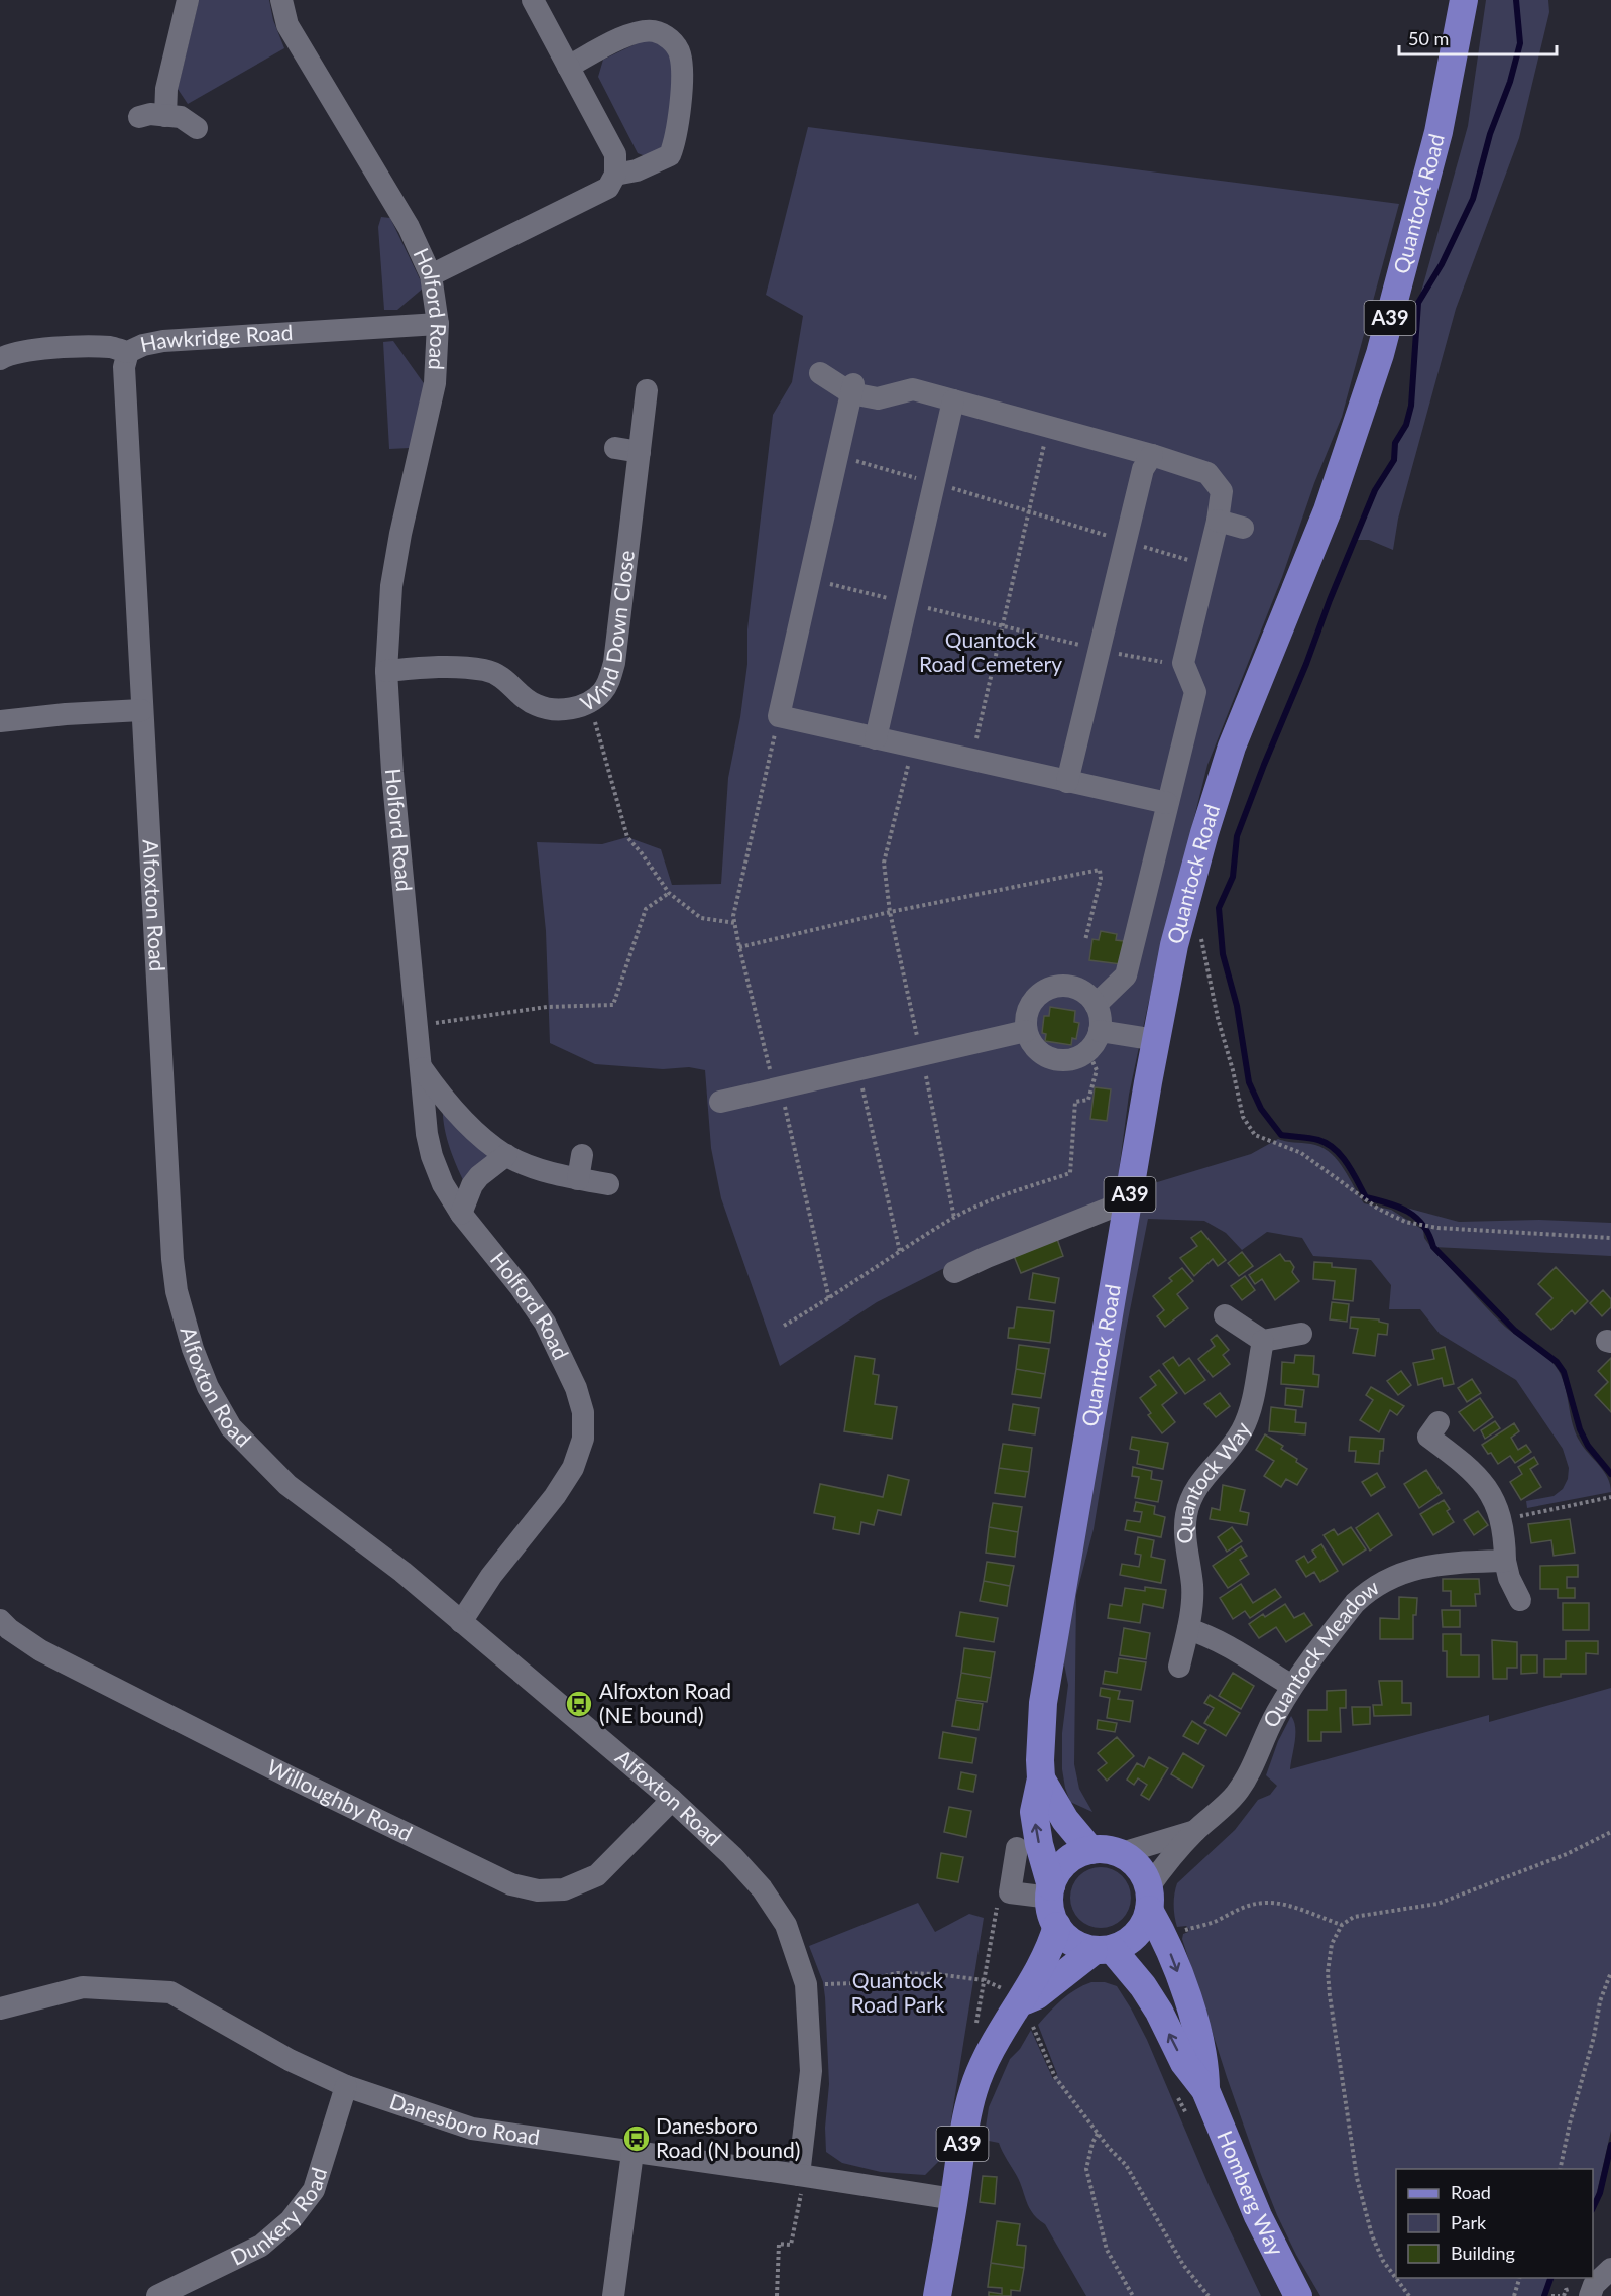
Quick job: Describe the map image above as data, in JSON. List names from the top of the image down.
{
  "streets": {
    "main road": ["Quantock Road", "A39", "Homberg Way"],
    "street": [
      "Holford Road",
      "Hawkridge Road",
      "Wind Down Close",
      "Alfoxton Road",
      "Quantock Way",
      "Quantock Meadow",
      "Willoughby Road",
      "Danesboro Road",
      "Dunkery Road"
    ]
  },
  "crossings": [
    ["Quantock Road", "A39"],
    ["Quantock Road", "Quantock Meadow"],
    ["Quantock Road", "Homberg Way"],
    ["Holford Road", "Hawkridge Road"],
    ["Holford Road", "Wind Down Close"],
    ["Holford Road", "Alfoxton Road"],
    ["A39", "Quantock Meadow"],
    ["A39", "Danesboro Road"],
    ["A39", "Homberg Way"],
    ["Hawkridge Road", "Alfoxton Road"],
    ["Alfoxton Road", "Willoughby Road"],
    ["Alfoxton Road", "Danesboro Road"],
    ["Quantock Meadow", "Homberg Way"],
    ["Danesboro Road", "Dunkery Road"]
  ],
  "parks": ["Quantock Road Cemetery", "Quantock Road Park"],
  "places": {
    "bus stop": ["Alfoxton Road (NE bound)", "Danesboro Road (N bound)"]
  },
  "legend": ["Road", "Park", "Building"],
  "scale_bar": "50 m"
}
